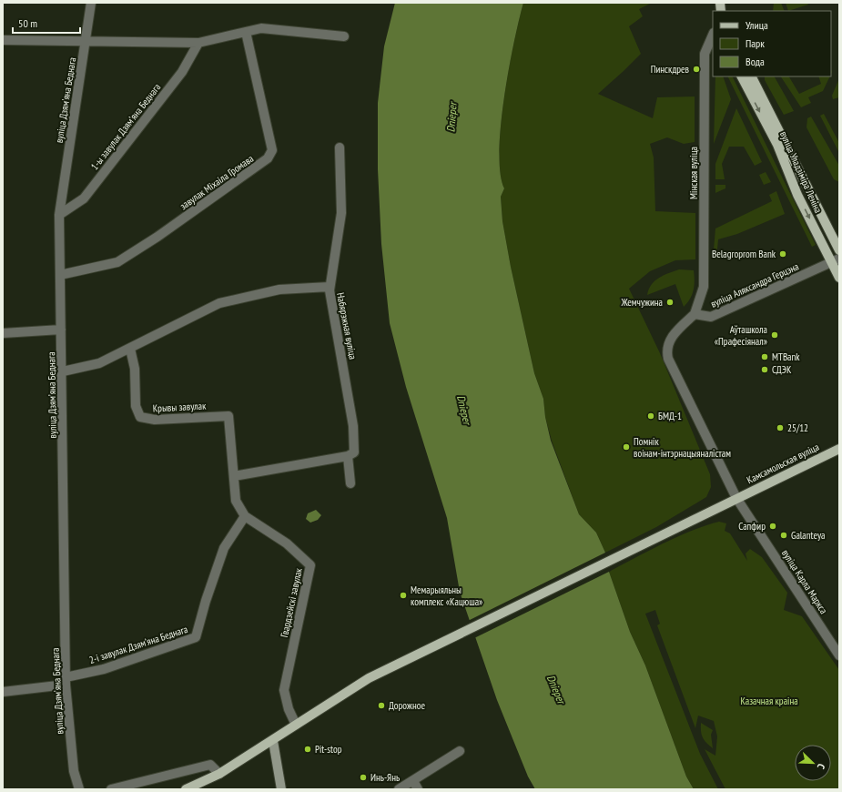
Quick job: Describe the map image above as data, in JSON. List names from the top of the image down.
{
  "streets": {
    "main road": ["вуліца Уладзіміра Леніна", "Камсамольская вуліца"],
    "street": [
      "вуліца Дзямʼяна Беднага",
      "1-ы завулак Дзямʼяна Беднага",
      "Мінская вуліца",
      "завулак Міхаіла Громава",
      "вуліца Аляксандра Герцэна",
      "Набярэжная вуліца",
      "Крывы завулак",
      "вуліца Карла Маркса",
      "Гвардзейскі завулак",
      "2-і завулак Дзямʼяна Беднага"
    ]
  },
  "crossings": [
    ["вуліца Дзямʼяна Беднага", "1-ы завулак Дзямʼяна Беднага"],
    ["вуліца Дзямʼяна Беднага", "завулак Міхаіла Громава"],
    ["вуліца Дзямʼяна Беднага", "2-і завулак Дзямʼяна Беднага"],
    ["вуліца Уладзіміра Леніна", "вуліца Аляксандра Герцэна"],
    ["Мінская вуліца", "вуліца Аляксандра Герцэна"],
    ["Мінская вуліца", "вуліца Карла Маркса"],
    ["вуліца Аляксандра Герцэна", "вуліца Карла Маркса"],
    ["Крывы завулак", "Гвардзейскі завулак"],
    ["Крывы завулак", "2-і завулак Дзямʼяна Беднага"],
    ["Камсамольская вуліца", "вуліца Карла Маркса"],
    ["Камсамольская вуліца", "Гвардзейскі завулак"],
    ["Гвардзейскі завулак", "2-і завулак Дзямʼяна Беднага"]
  ],
  "water": ["Dnieper"],
  "parks": ["Казачная краіна"],
  "places": [
    "Пинскдрев",
    "Belagroprom Bank",
    "Жемчужина",
    "Аўташкола «Прафесіянал»",
    "MTBank",
    "СДЭК",
    "БМД-1",
    "25/12",
    "Помнік воінам-інтэрнацыяналістам",
    "Сапфир",
    "Galanteya",
    "Мемарыяльны комплекс «Кацюша»",
    "Дорожное",
    "Pit-stop",
    "Инь-Янь"
  ],
  "legend": ["Улица", "Парк", "Вода"],
  "scale_bar": "50 m",
  "north": "bottom right"
}
